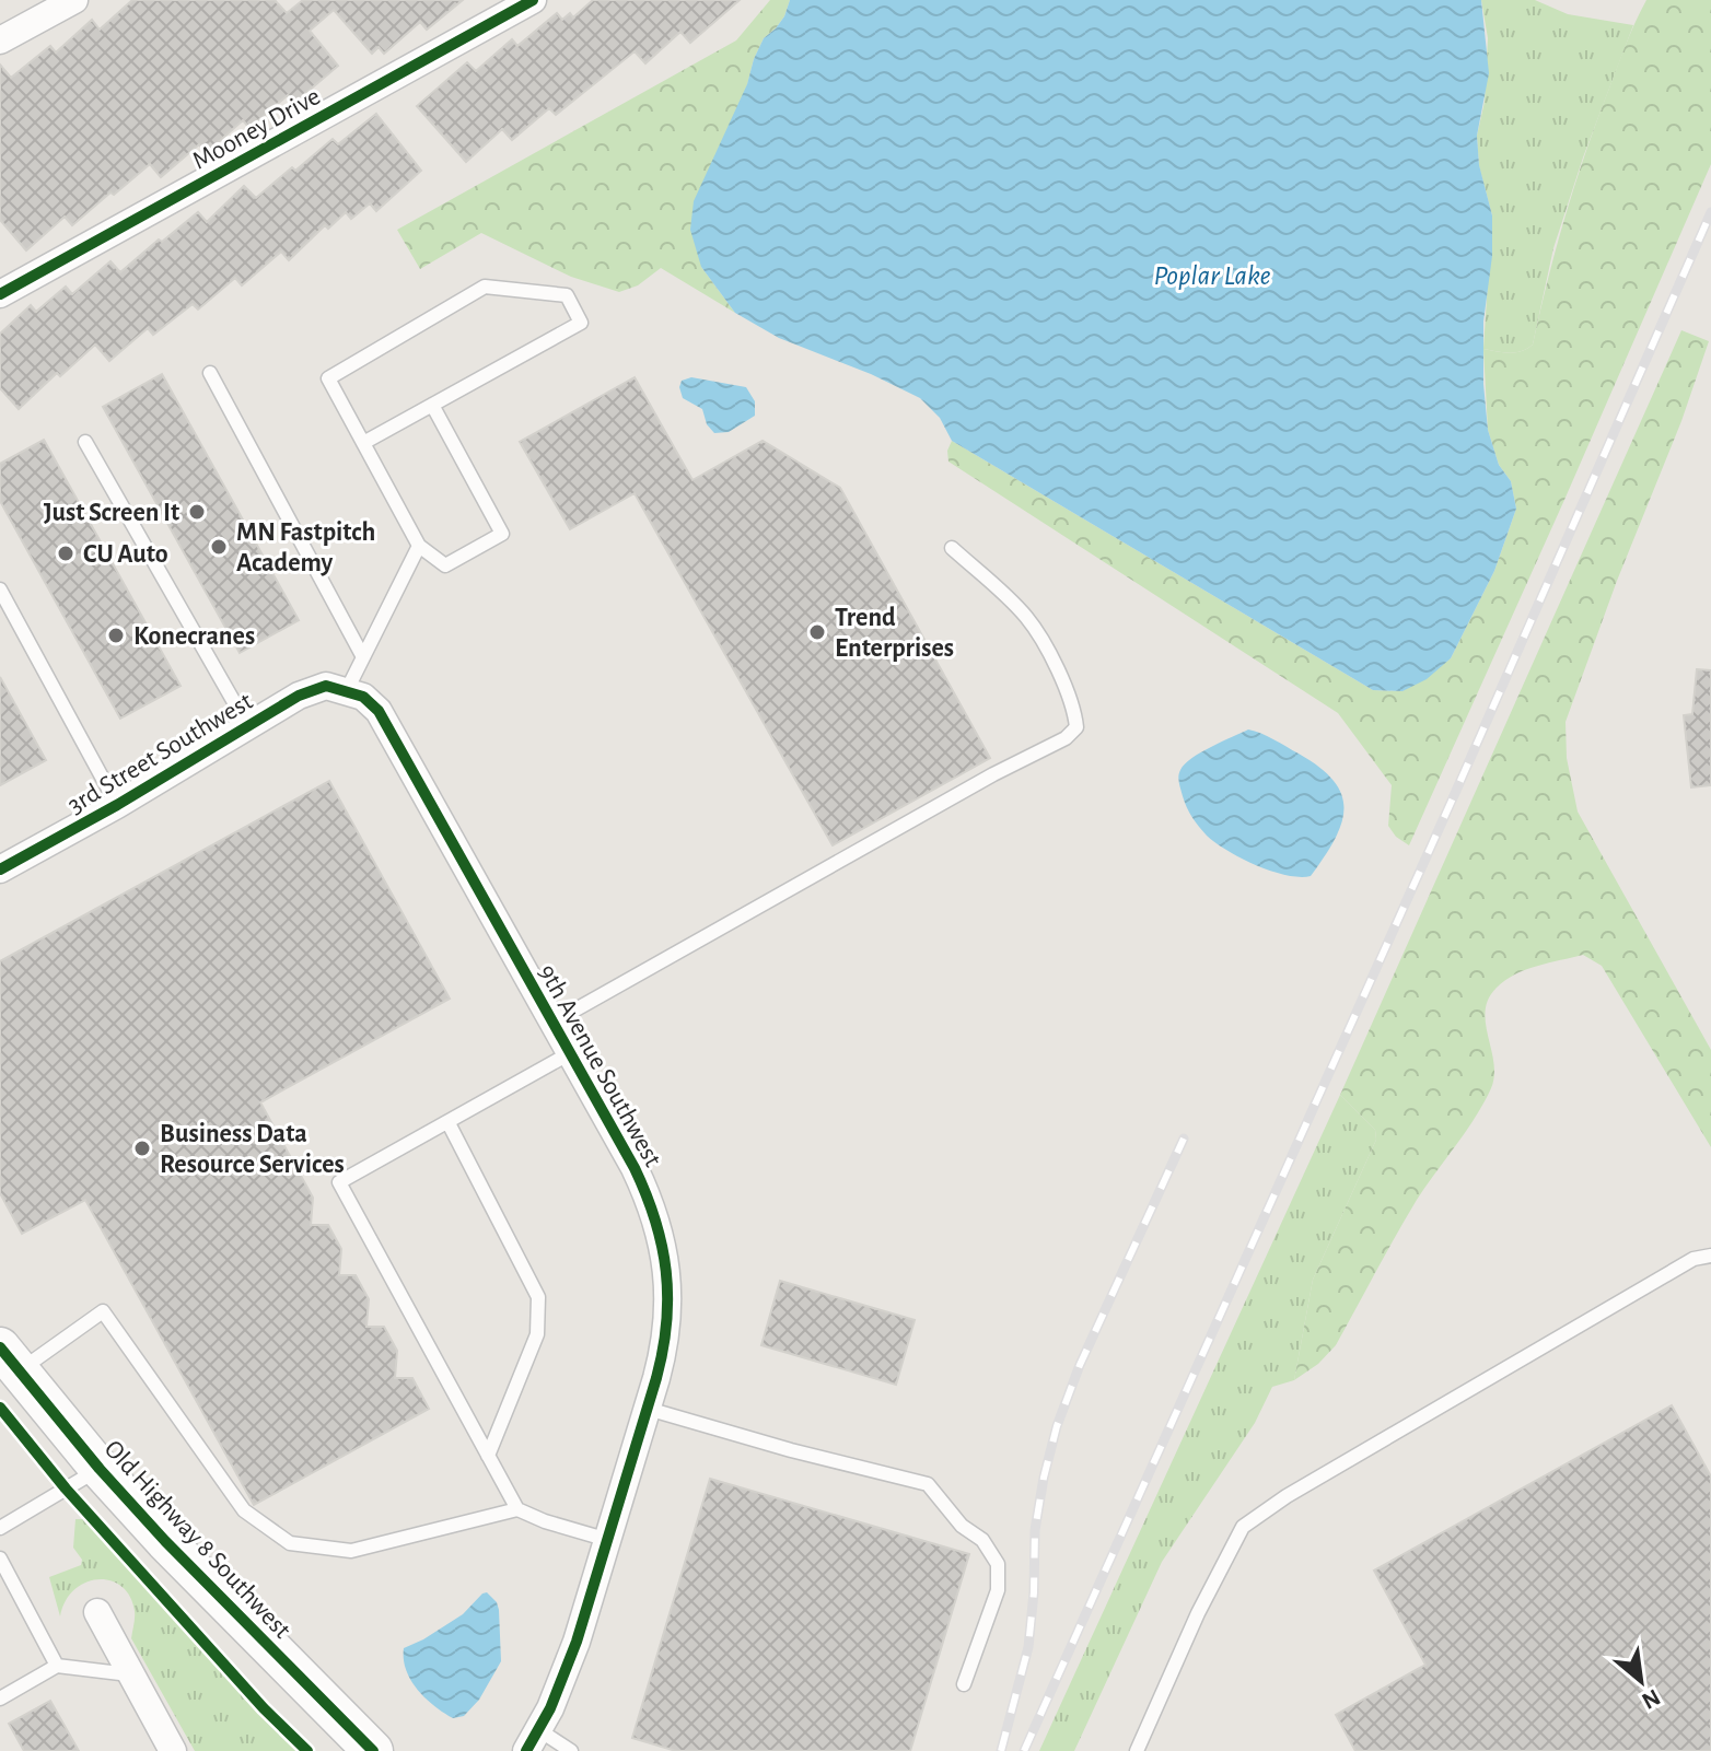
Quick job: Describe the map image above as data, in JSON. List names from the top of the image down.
{
  "streets": {
    "street": [
      "Mooney Drive",
      "3rd Street Southwest",
      "9th Avenue Southwest",
      "Old Highway 8 Southwest"
    ]
  },
  "crossings": [
    ["3rd Street Southwest", "9th Avenue Southwest"]
  ],
  "water": ["Poplar Lake"],
  "places": [
    "Just Screen It",
    "MN Fastpitch Academy",
    "CU Auto",
    "Trend Enterprises",
    "Konecranes",
    "Business Data Resource Services"
  ],
  "north": "bottom right"
}
